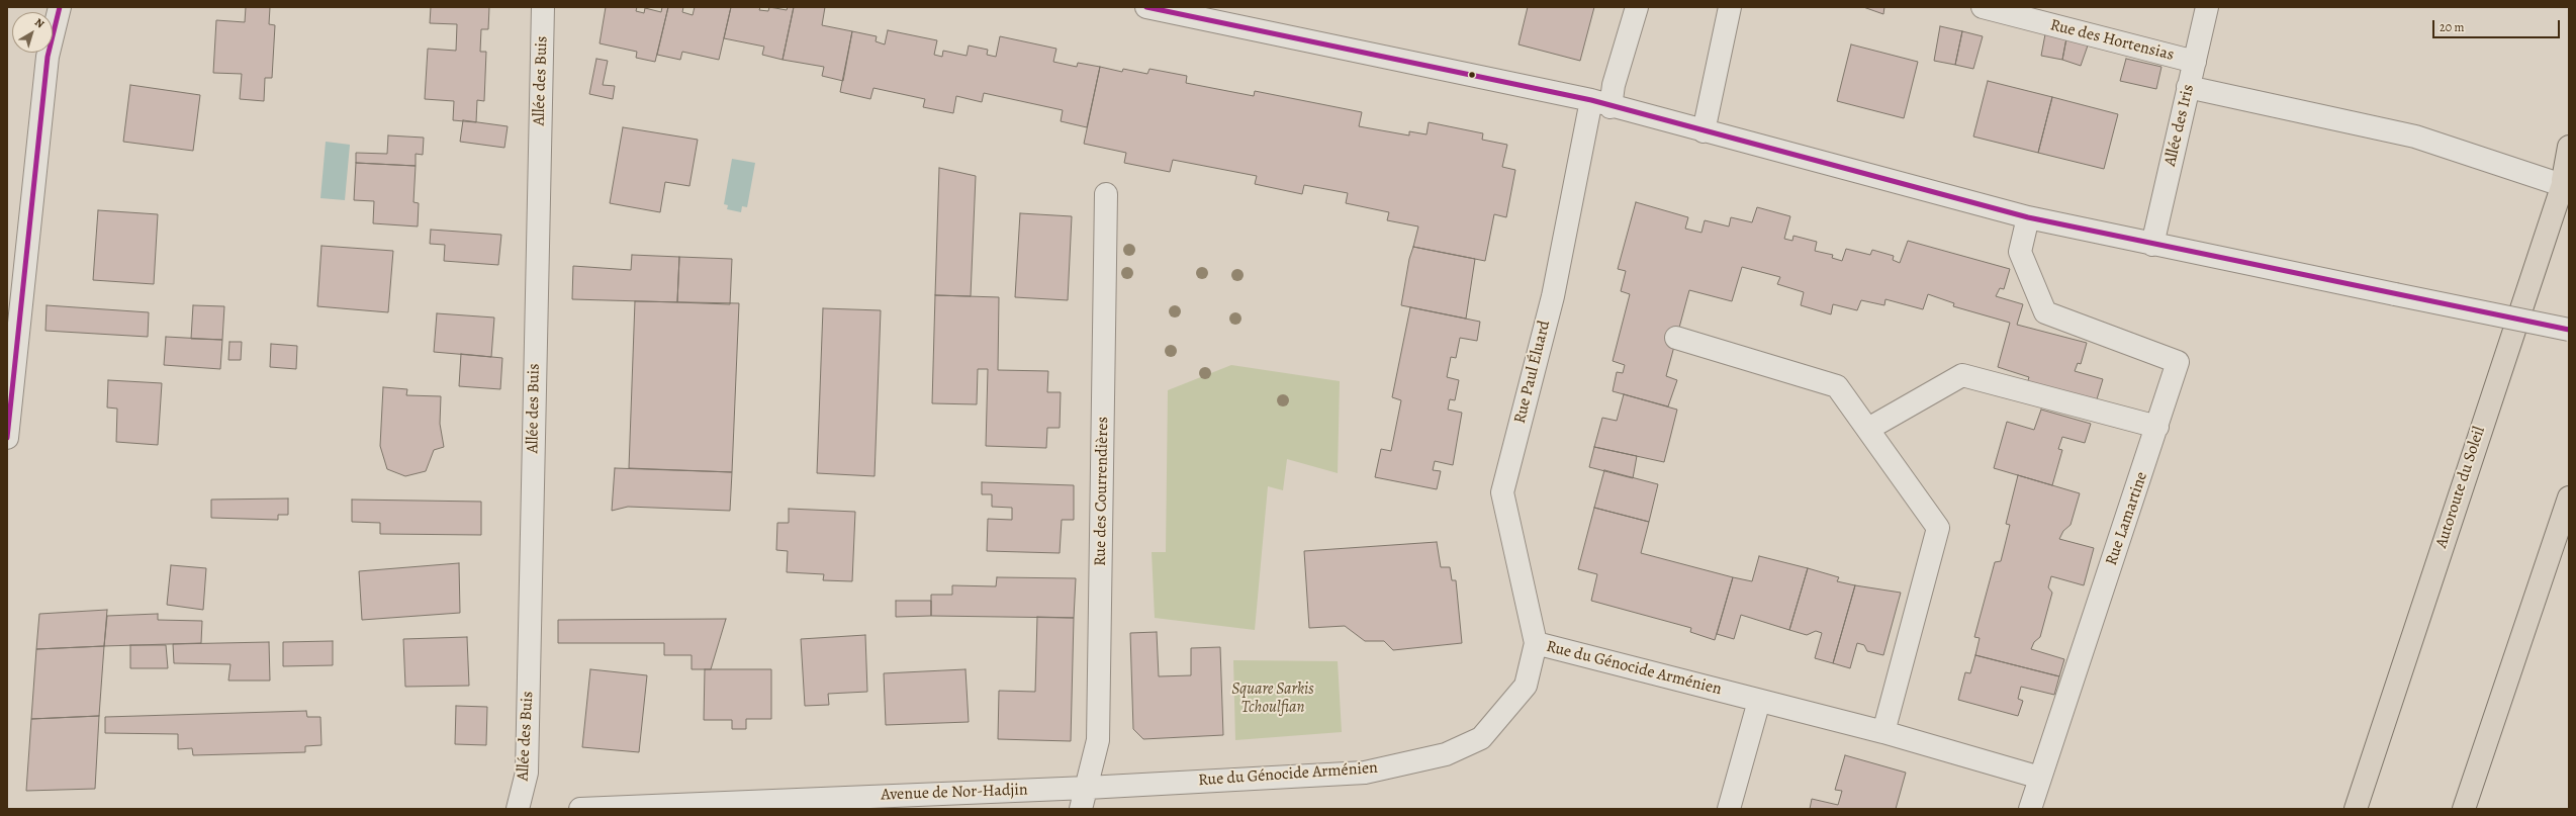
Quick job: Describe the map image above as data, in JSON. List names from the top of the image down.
{
  "streets": {
    "highway": ["Autoroute du Soleil"],
    "street": [
      "Rue des Hortensias",
      "Allée des Buis",
      "Allée des Iris",
      "Rue Paul Éluard",
      "Rue des Courrendières",
      "Rue Lamartine",
      "Rue du Génocide Arménien",
      "Avenue de Nor-Hadjin"
    ]
  },
  "crossings": [
    ["Rue des Hortensias", "Allée des Iris"],
    ["Rue Paul Éluard", "Rue du Génocide Arménien"],
    ["Rue des Courrendières", "Rue du Génocide Arménien"],
    ["Rue des Courrendières", "Avenue de Nor-Hadjin"],
    ["Rue Lamartine", "Rue du Génocide Arménien"],
    ["Rue du Génocide Arménien", "Avenue de Nor-Hadjin"]
  ],
  "parks": ["Square Sarkis Tchoulfian"],
  "scale_bar": "20 m",
  "north": "top right"
}
